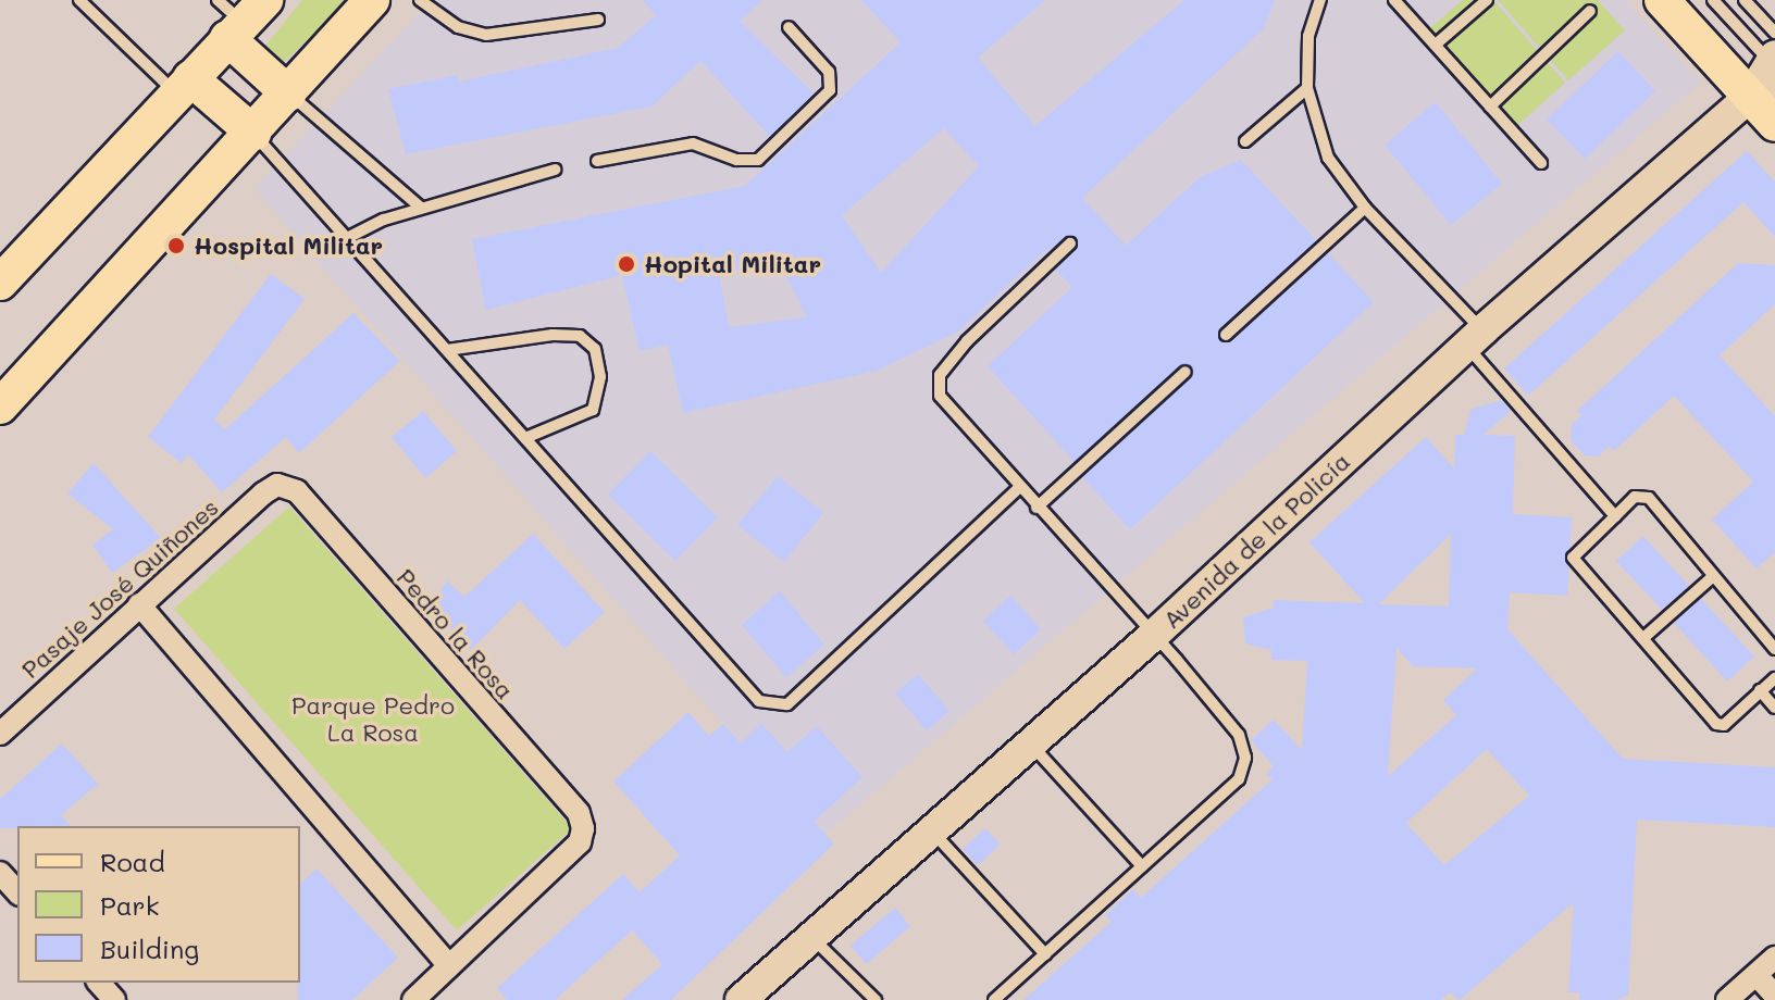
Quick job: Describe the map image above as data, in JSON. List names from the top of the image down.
{
  "streets": {
    "street": ["Avenida de la Policía", "Pasaje José Quiñones", "Pedro la Rosa"]
  },
  "crossings": [
    ["Pasaje José Quiñones", "Pedro la Rosa"]
  ],
  "parks": ["Parque Pedro La Rosa"],
  "places": ["Hospital Militar", "Hopital Militar"],
  "legend": ["Road", "Park", "Building"]
}
